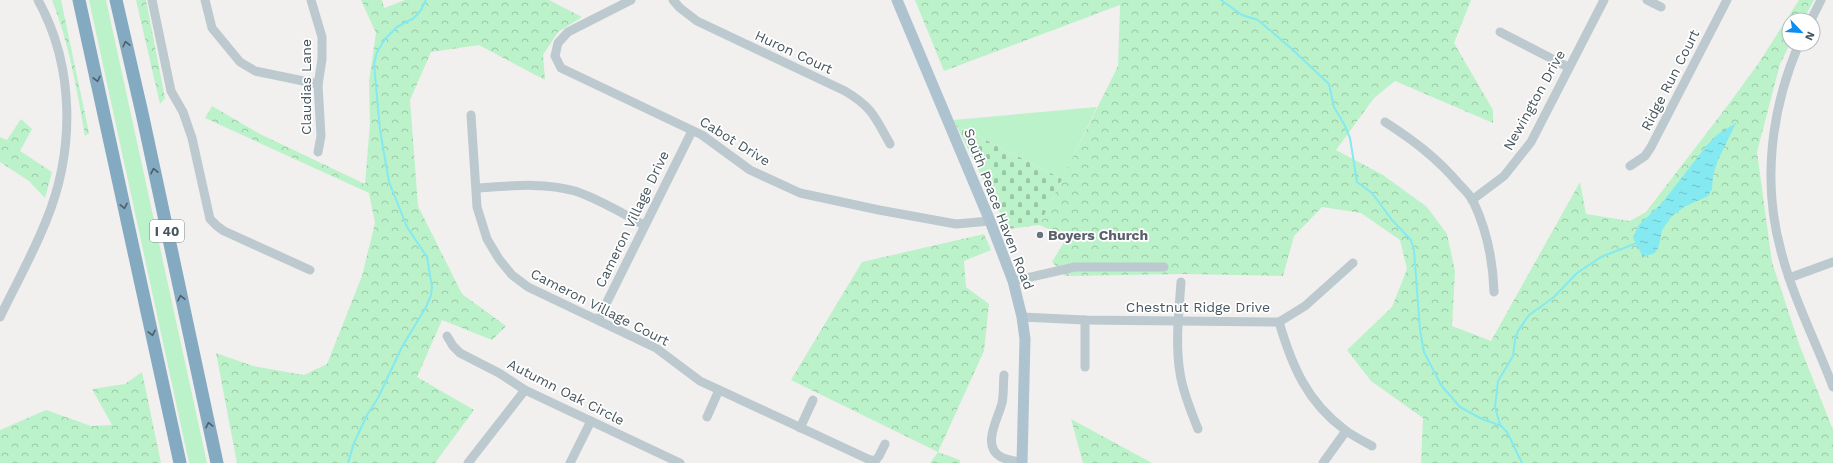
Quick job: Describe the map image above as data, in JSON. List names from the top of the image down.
{
  "streets": {
    "highway": ["I 40"],
    "main road": ["South Peace Haven Road"],
    "street": [
      "Huron Court",
      "Ridge Run Court",
      "Claudias Lane",
      "Newington Drive",
      "Cabot Drive",
      "Cameron Village Drive",
      "Cameron Village Court",
      "Chestnut Ridge Drive",
      "Autumn Oak Circle"
    ]
  },
  "crossings": [
    ["Cabot Drive", "South Peace Haven Road"],
    ["Cabot Drive", "Cameron Village Drive"],
    ["South Peace Haven Road", "Chestnut Ridge Drive"],
    ["Cameron Village Drive", "Cameron Village Court"]
  ],
  "places": ["Boyers Church"],
  "north": "bottom right"
}
